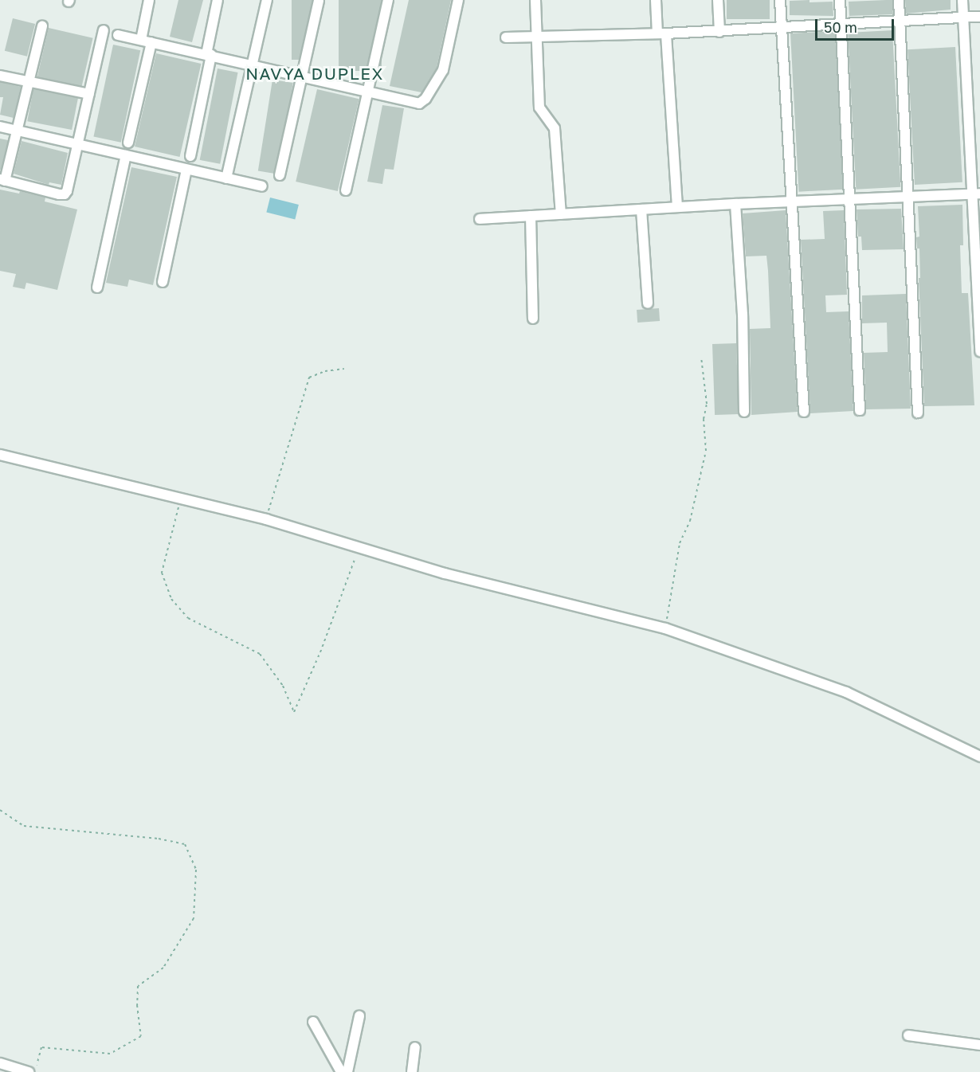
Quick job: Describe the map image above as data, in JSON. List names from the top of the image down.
{
  "districts": ["NAVYA DUPLEX"],
  "scale_bar": "50 m"
}
